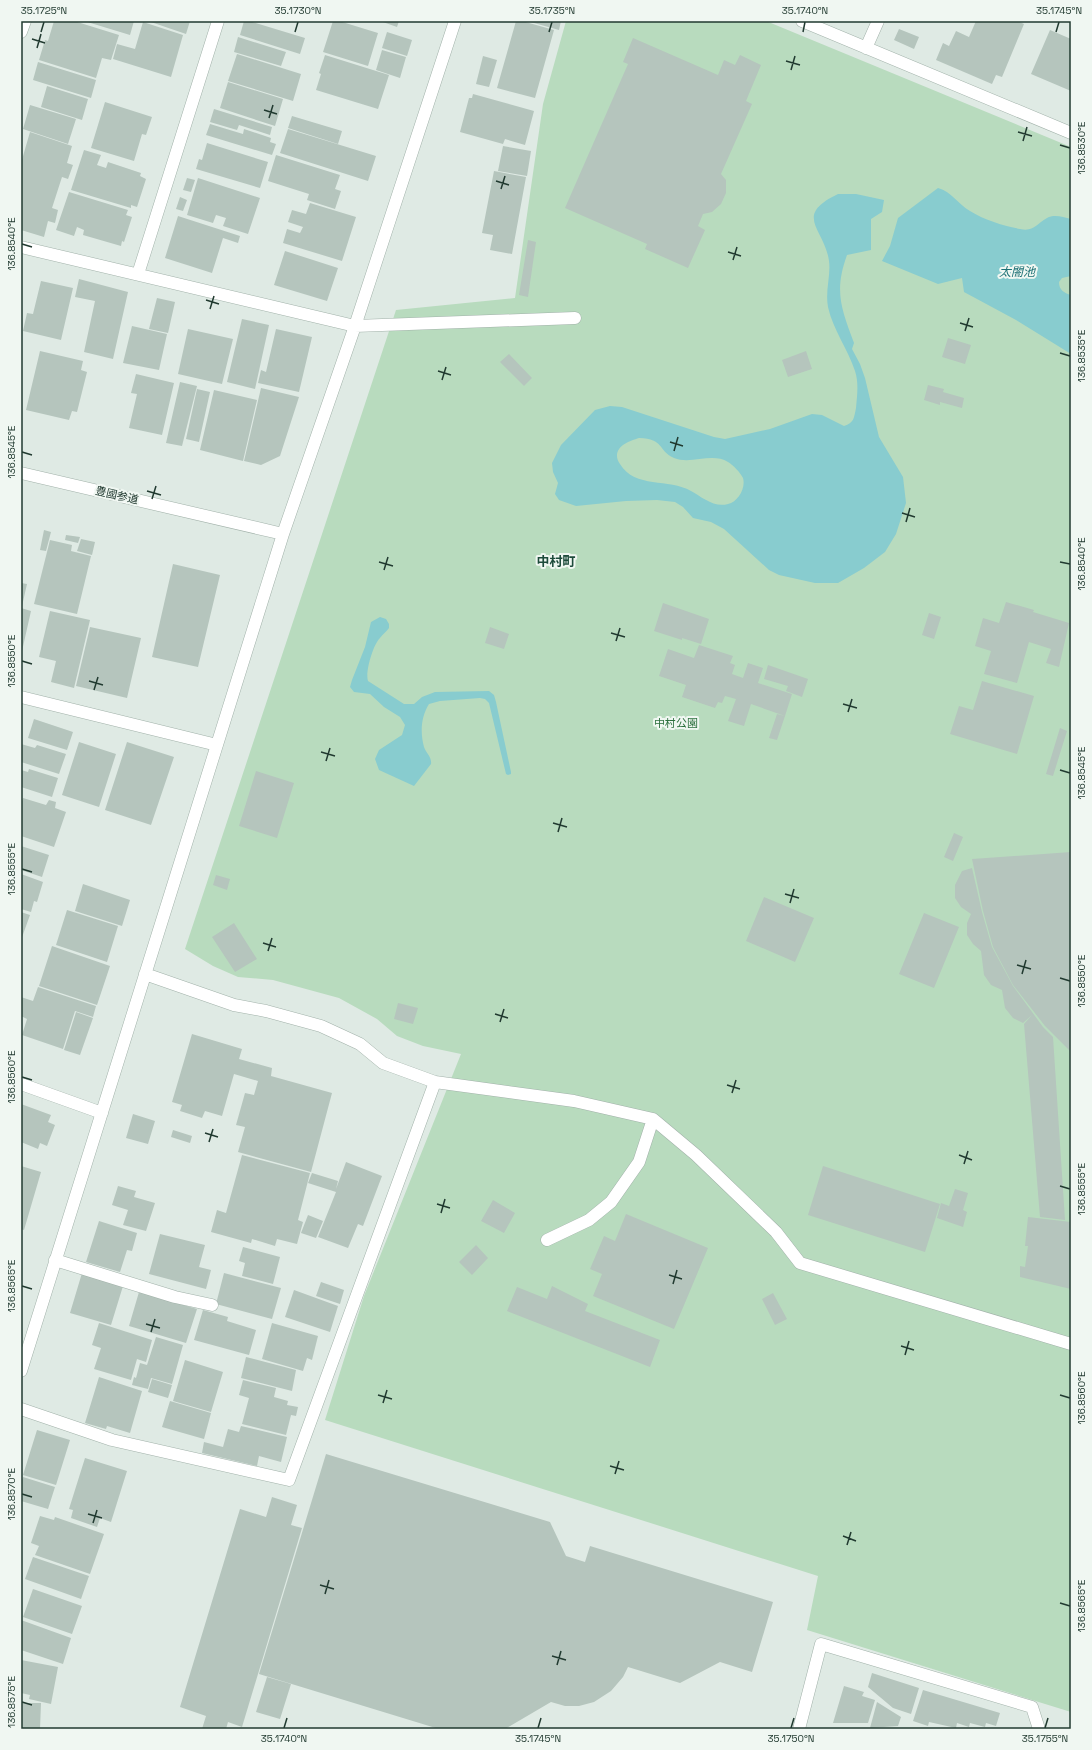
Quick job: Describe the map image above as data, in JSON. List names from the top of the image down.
{
  "streets": {
    "street": ["豊國参道"]
  },
  "districts": ["中村町"],
  "water": ["太閤池"],
  "parks": ["中村公園"],
  "coordinates": [
    "35.1725°N",
    "35.1730°N",
    "35.1735°N",
    "35.1740°N",
    "35.1745°N",
    "136.8530°E",
    "136.8540°E",
    "136.8535°E",
    "136.8545°E",
    "136.8550°E",
    "136.8555°E",
    "136.8560°E",
    "136.8565°E",
    "136.8570°E",
    "136.8575°E",
    "35.1750°N",
    "35.1755°N"
  ]
}
